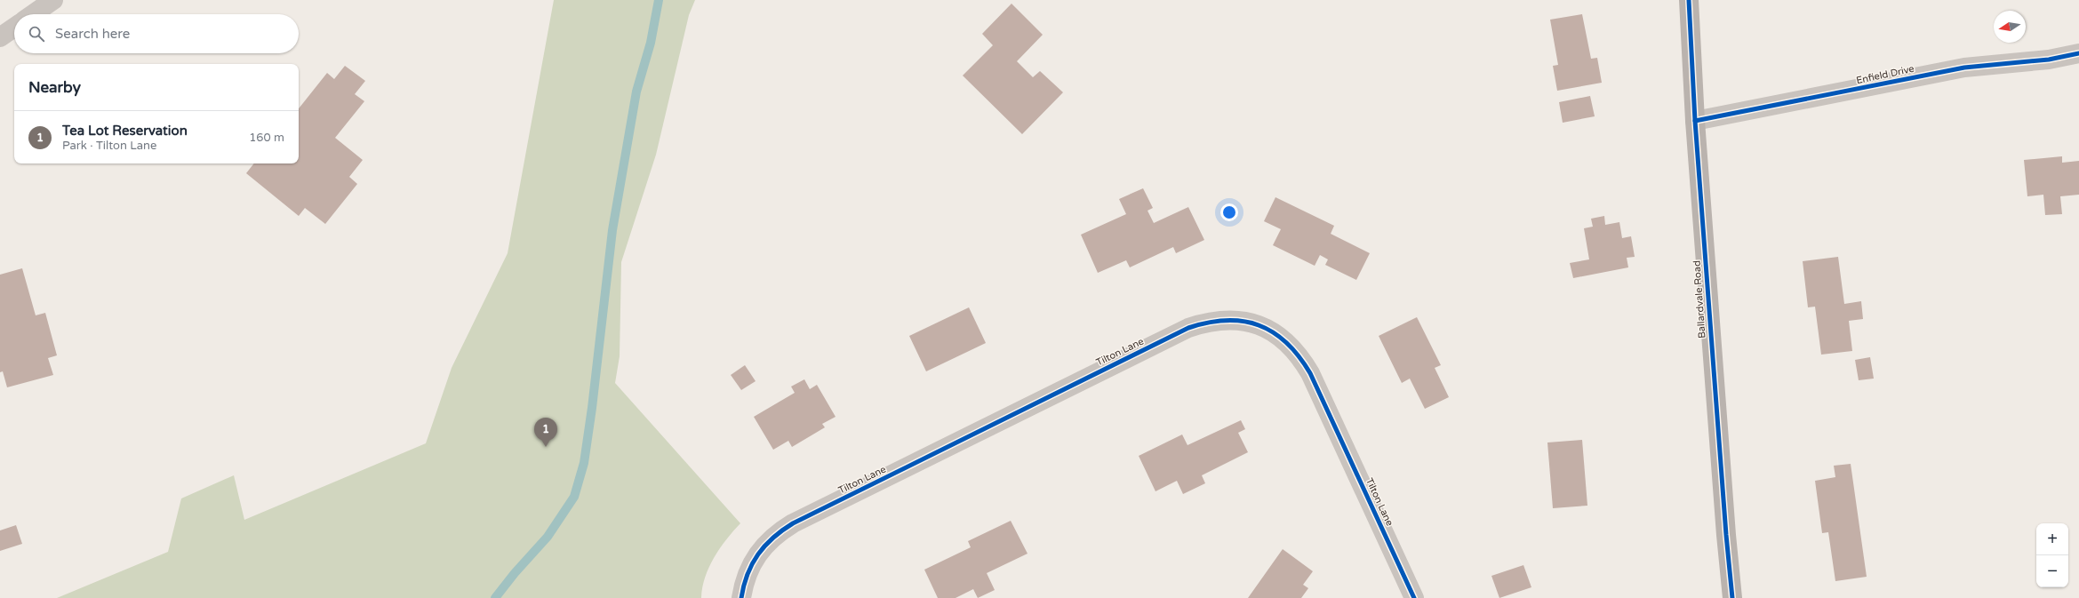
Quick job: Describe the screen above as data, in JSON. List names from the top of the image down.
{
  "streets": {
    "street": ["Enfield Drive", "Ballardvale Road", "Tilton Lane"]
  },
  "crossings": [
    ["Enfield Drive", "Ballardvale Road"]
  ],
  "north": "left",
  "page": {
    "search": "Search here",
    "heading": "Nearby",
    "list": [
      {
        "mark": "1",
        "name": "Tea Lot Reservation",
        "note": "Park · Tilton Lane",
        "value": "160 m"
      }
    ],
    "pins": "1",
    "map_buttons": ["+", "−"]
  }
}
